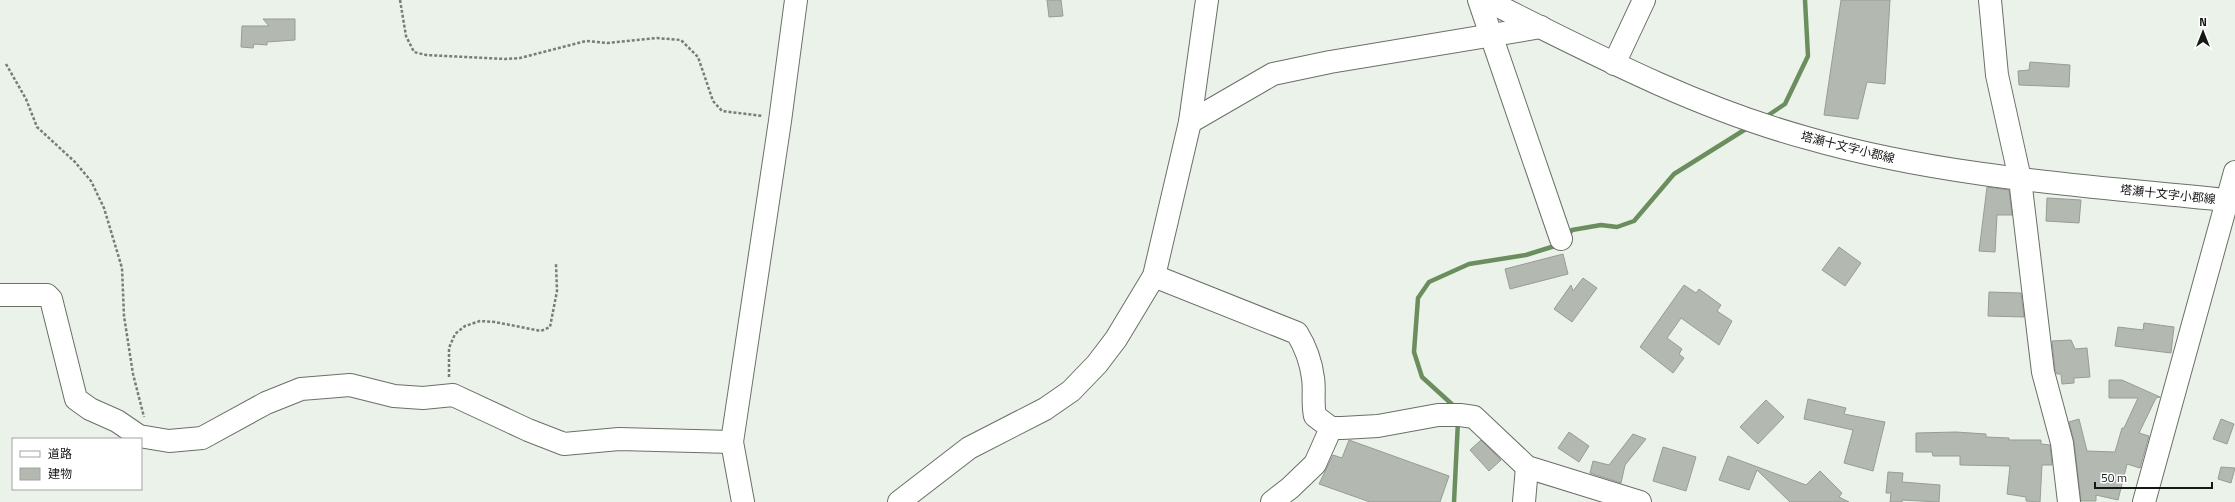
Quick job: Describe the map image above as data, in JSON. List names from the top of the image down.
{
  "streets": {
    "street": ["塔瀬十文字小郡線"]
  },
  "legend": ["道路", "建物"],
  "scale_bar": "50 m",
  "north": "top"
}
